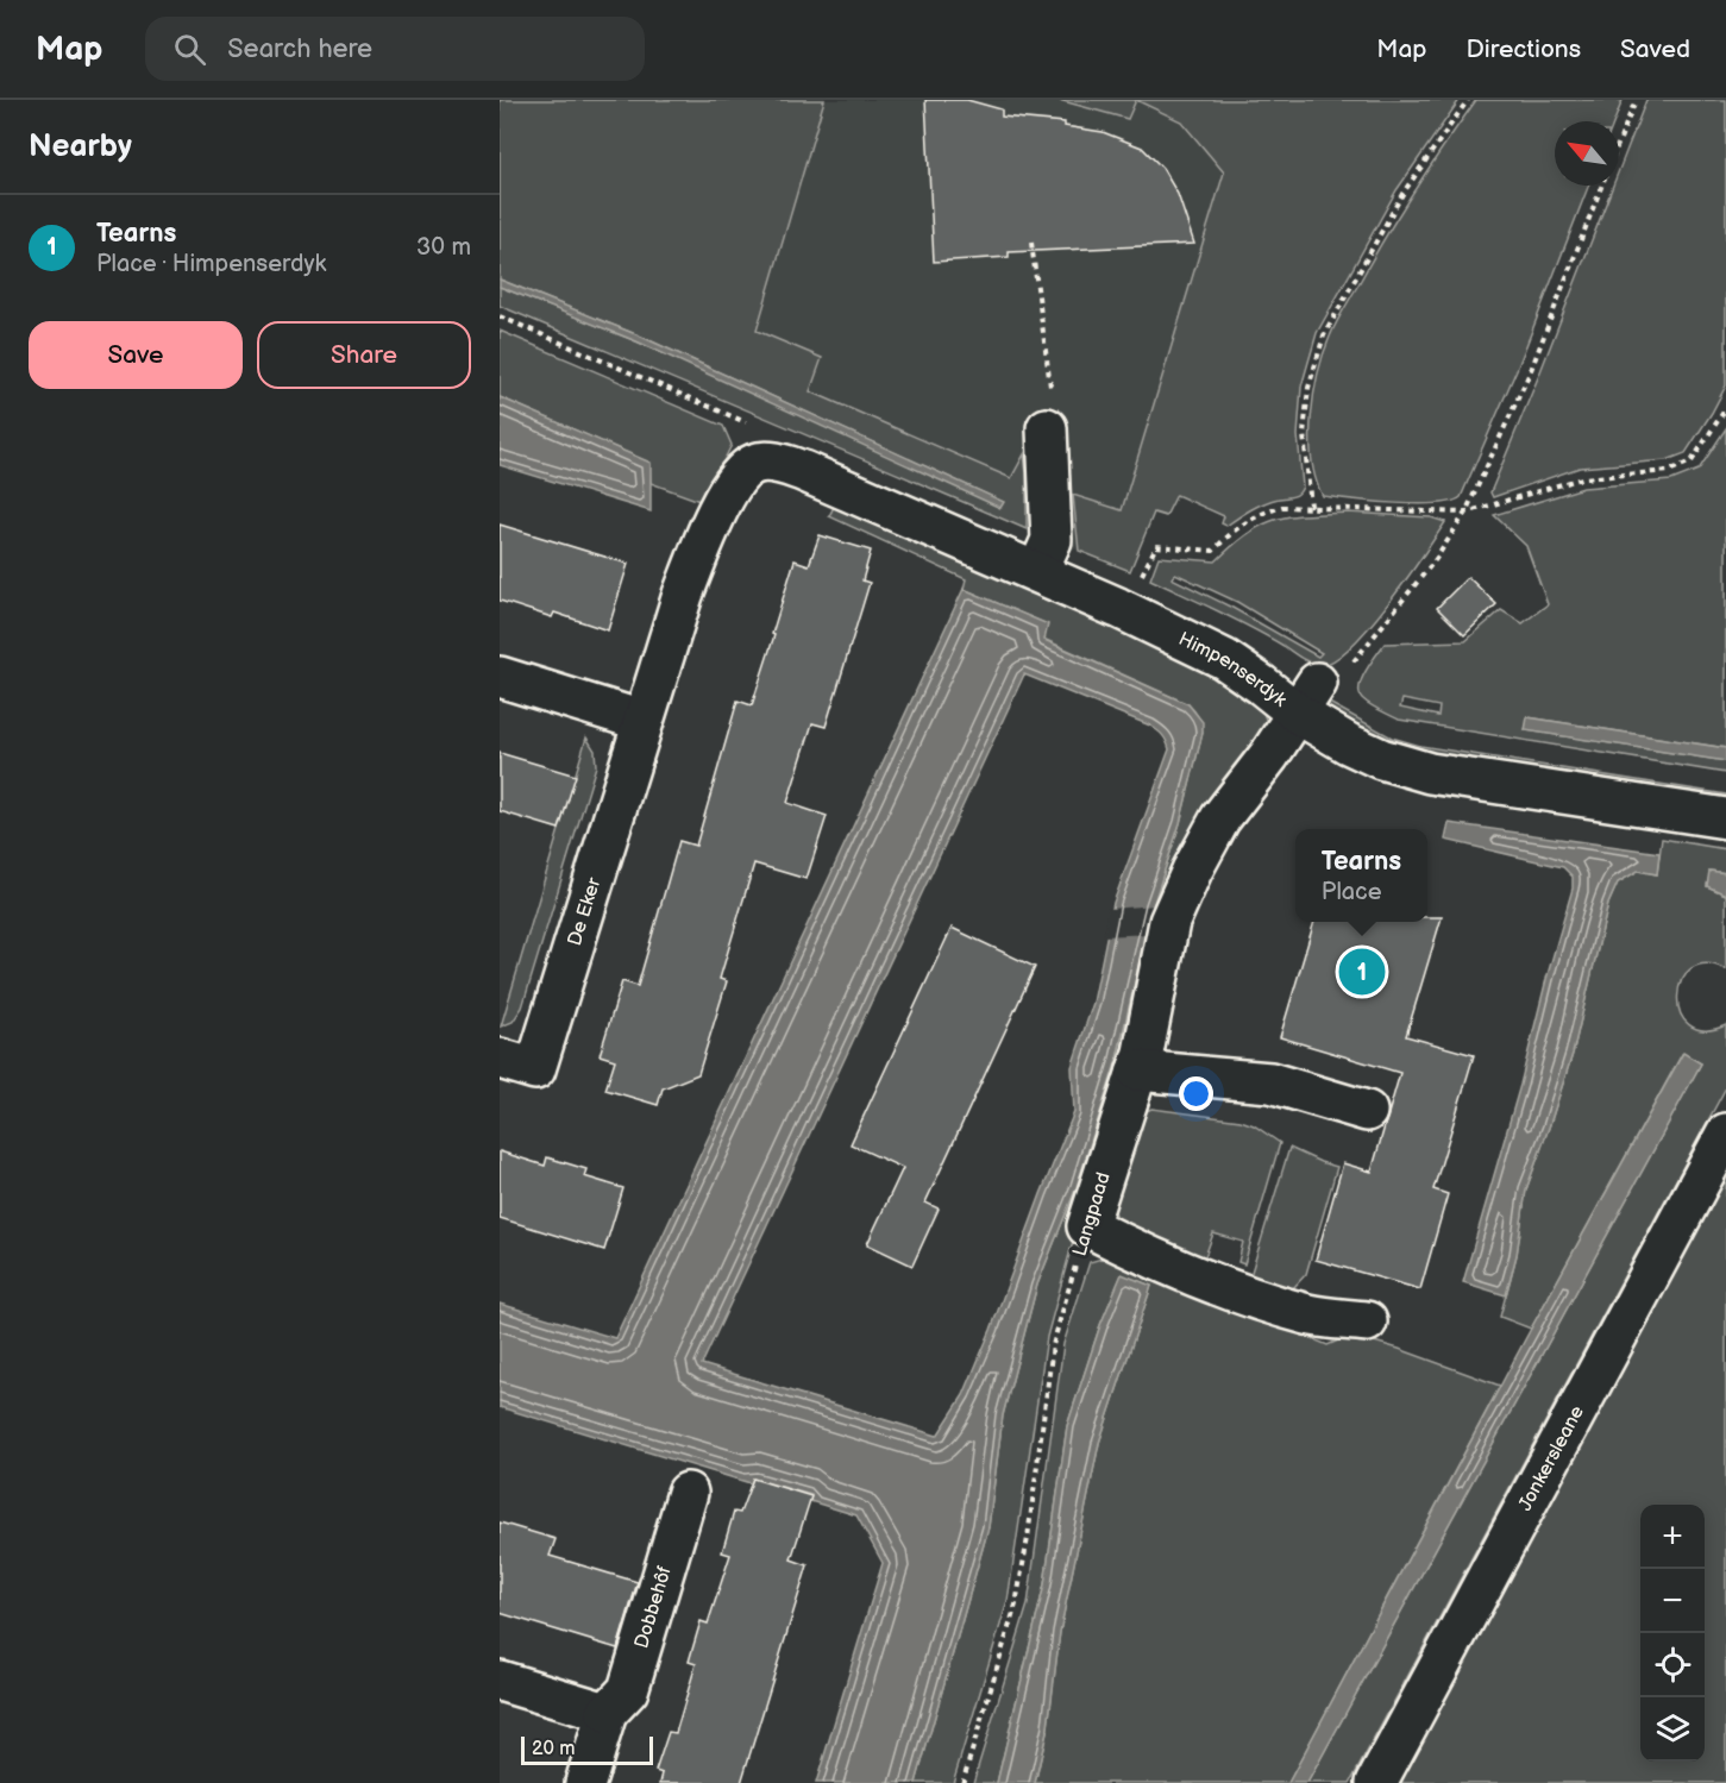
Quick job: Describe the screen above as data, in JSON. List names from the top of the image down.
{
  "streets": {
    "street": [
      "Himpenserdyk",
      "De Eker",
      "Langpaad",
      "Jonkersleane",
      "Dobbehôf"
    ]
  },
  "crossings": [
    ["Himpenserdyk", "De Eker"],
    ["Himpenserdyk", "Langpaad"]
  ],
  "scale_bar": "20 m",
  "north": "top left",
  "page": {
    "header": "Map",
    "search": "Search here",
    "nav": ["Map", "Directions", "Saved"],
    "heading": "Nearby",
    "list": [
      {
        "mark": "1",
        "name": "Tearns",
        "note": "Place · Himpenserdyk",
        "value": "30 m"
      }
    ],
    "buttons": ["Save", "Share"],
    "popup": ["Tearns", "Place"],
    "pins": "1",
    "map_buttons": ["+", "−"],
    "scale": "20 m"
  }
}
